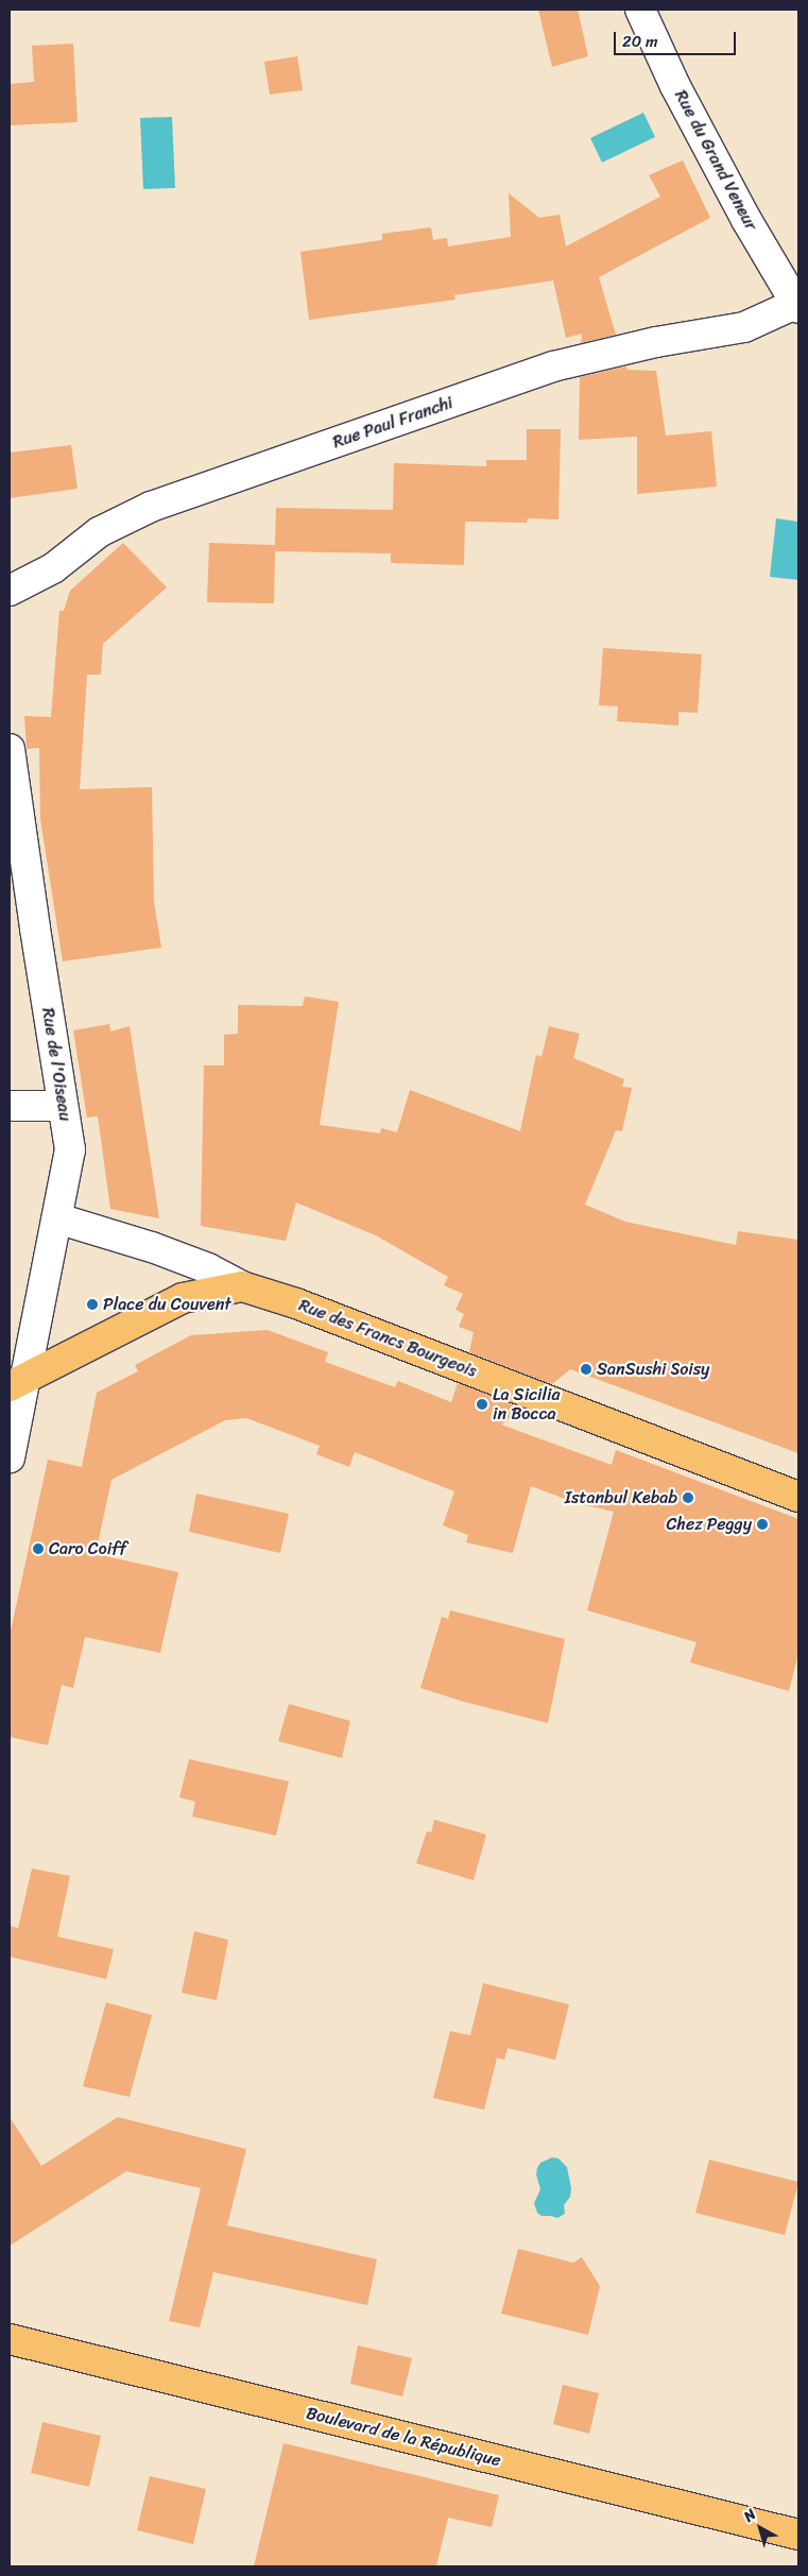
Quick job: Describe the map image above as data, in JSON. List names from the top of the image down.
{
  "streets": {
    "main road": ["Rue des Francs Bourgeois", "Boulevard de la République"],
    "street": ["Rue du Grand Veneur", "Rue Paul Franchi", "Rue de l'Oiseau"]
  },
  "crossings": [
    ["Rue du Grand Veneur", "Rue Paul Franchi"],
    ["Rue de l'Oiseau", "Rue des Francs Bourgeois"]
  ],
  "places": [
    "Place du Couvent",
    "SanSushi Soisy",
    "La Sicilia in Bocca",
    "Istanbul Kebab",
    "Chez Peggy",
    "Caro Coiff"
  ],
  "scale_bar": "20 m",
  "north": "top left"
}
